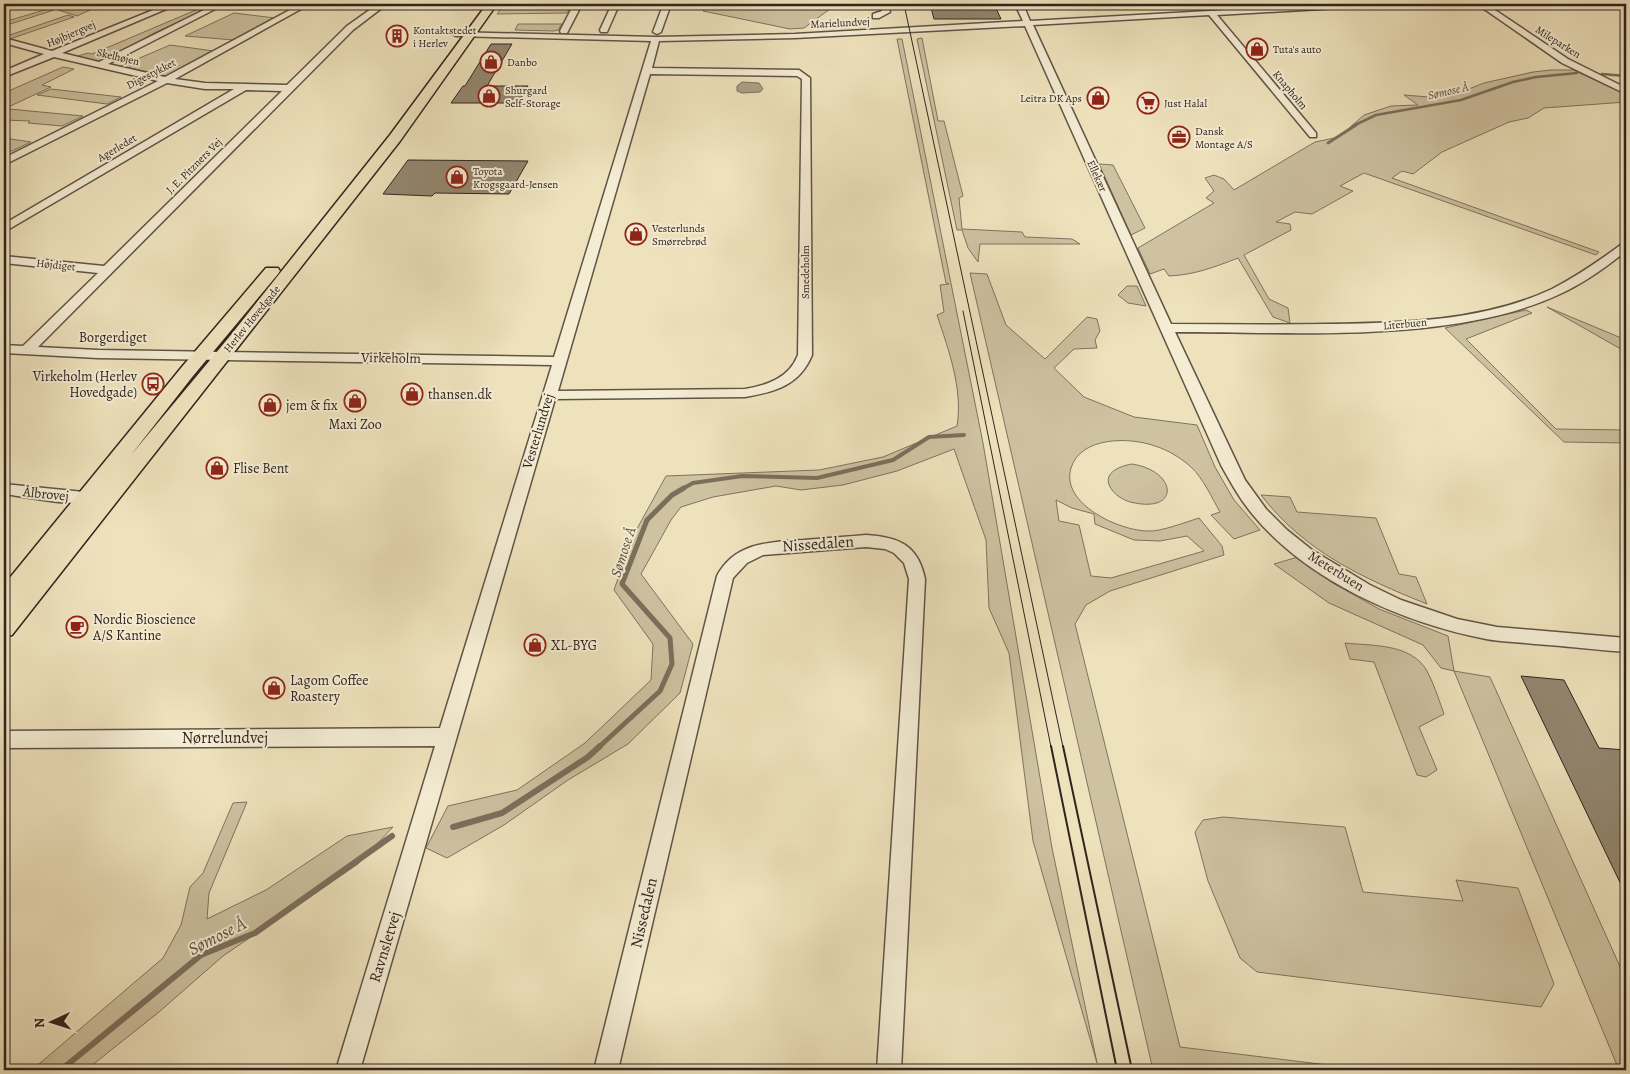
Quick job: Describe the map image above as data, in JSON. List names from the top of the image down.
{
  "streets": {
    "main road": ["Herlev Hovedgade"],
    "street": [
      "Marielundvej",
      "Højbjergvej",
      "Mileparken",
      "Skelhøjen",
      "Digestykket",
      "Knapholm",
      "Agerledet",
      "J. E. Pitzners Vej",
      "Ellekær",
      "Højdiget",
      "Smedeholm",
      "Literbuen",
      "Borgerdiget",
      "Virkeholm",
      "Vesterlundvej",
      "Ålbrovej",
      "Nissedalen",
      "Meterbuen",
      "Nørrelundvej",
      "Ravnsletvej"
    ]
  },
  "crossings": [
    ["Marielundvej", "Knapholm"],
    ["Marielundvej", "Ellekær"],
    ["Marielundvej", "Herlev Hovedgade"],
    ["Marielundvej", "Vesterlundvej"],
    ["Højbjergvej", "Skelhøjen"],
    ["Skelhøjen", "Digestykket"],
    ["Skelhøjen", "Agerledet"],
    ["Skelhøjen", "J. E. Pitzners Vej"],
    ["J. E. Pitzners Vej", "Højdiget"],
    ["J. E. Pitzners Vej", "Borgerdiget"],
    ["Ellekær", "Literbuen"],
    ["Ellekær", "Meterbuen"],
    ["Smedeholm", "Vesterlundvej"],
    ["Herlev Hovedgade", "Borgerdiget"],
    ["Herlev Hovedgade", "Virkeholm"],
    ["Herlev Hovedgade", "Ålbrovej"],
    ["Literbuen", "Meterbuen"],
    ["Borgerdiget", "Virkeholm"],
    ["Virkeholm", "Vesterlundvej"],
    ["Vesterlundvej", "Nørrelundvej"],
    ["Vesterlundvej", "Ravnsletvej"]
  ],
  "water": ["Sømose Å"],
  "places": {
    "building": ["Kontaktstedet i Herlev"],
    "shop": [
      "Tuta's auto",
      "Danbo",
      "Shurgard Self-Storage",
      "Leitra DK Aps",
      "Toyota Krogsgaard-Jensen",
      "Vesterlunds Smørrebrød",
      "thansen.dk",
      "Maxi Zoo",
      "jem & fix",
      "Flise Bent",
      "XL-BYG",
      "Lagom Coffee Roastery"
    ],
    "supermarket": ["Just Halal"],
    "office": ["Dansk Montage A/S"],
    "bus stop": ["Virkeholm (Herlev Hovedgade)"],
    "cafe": ["Nordic Bioscience A/S Kantine"]
  },
  "north": "left"
}
